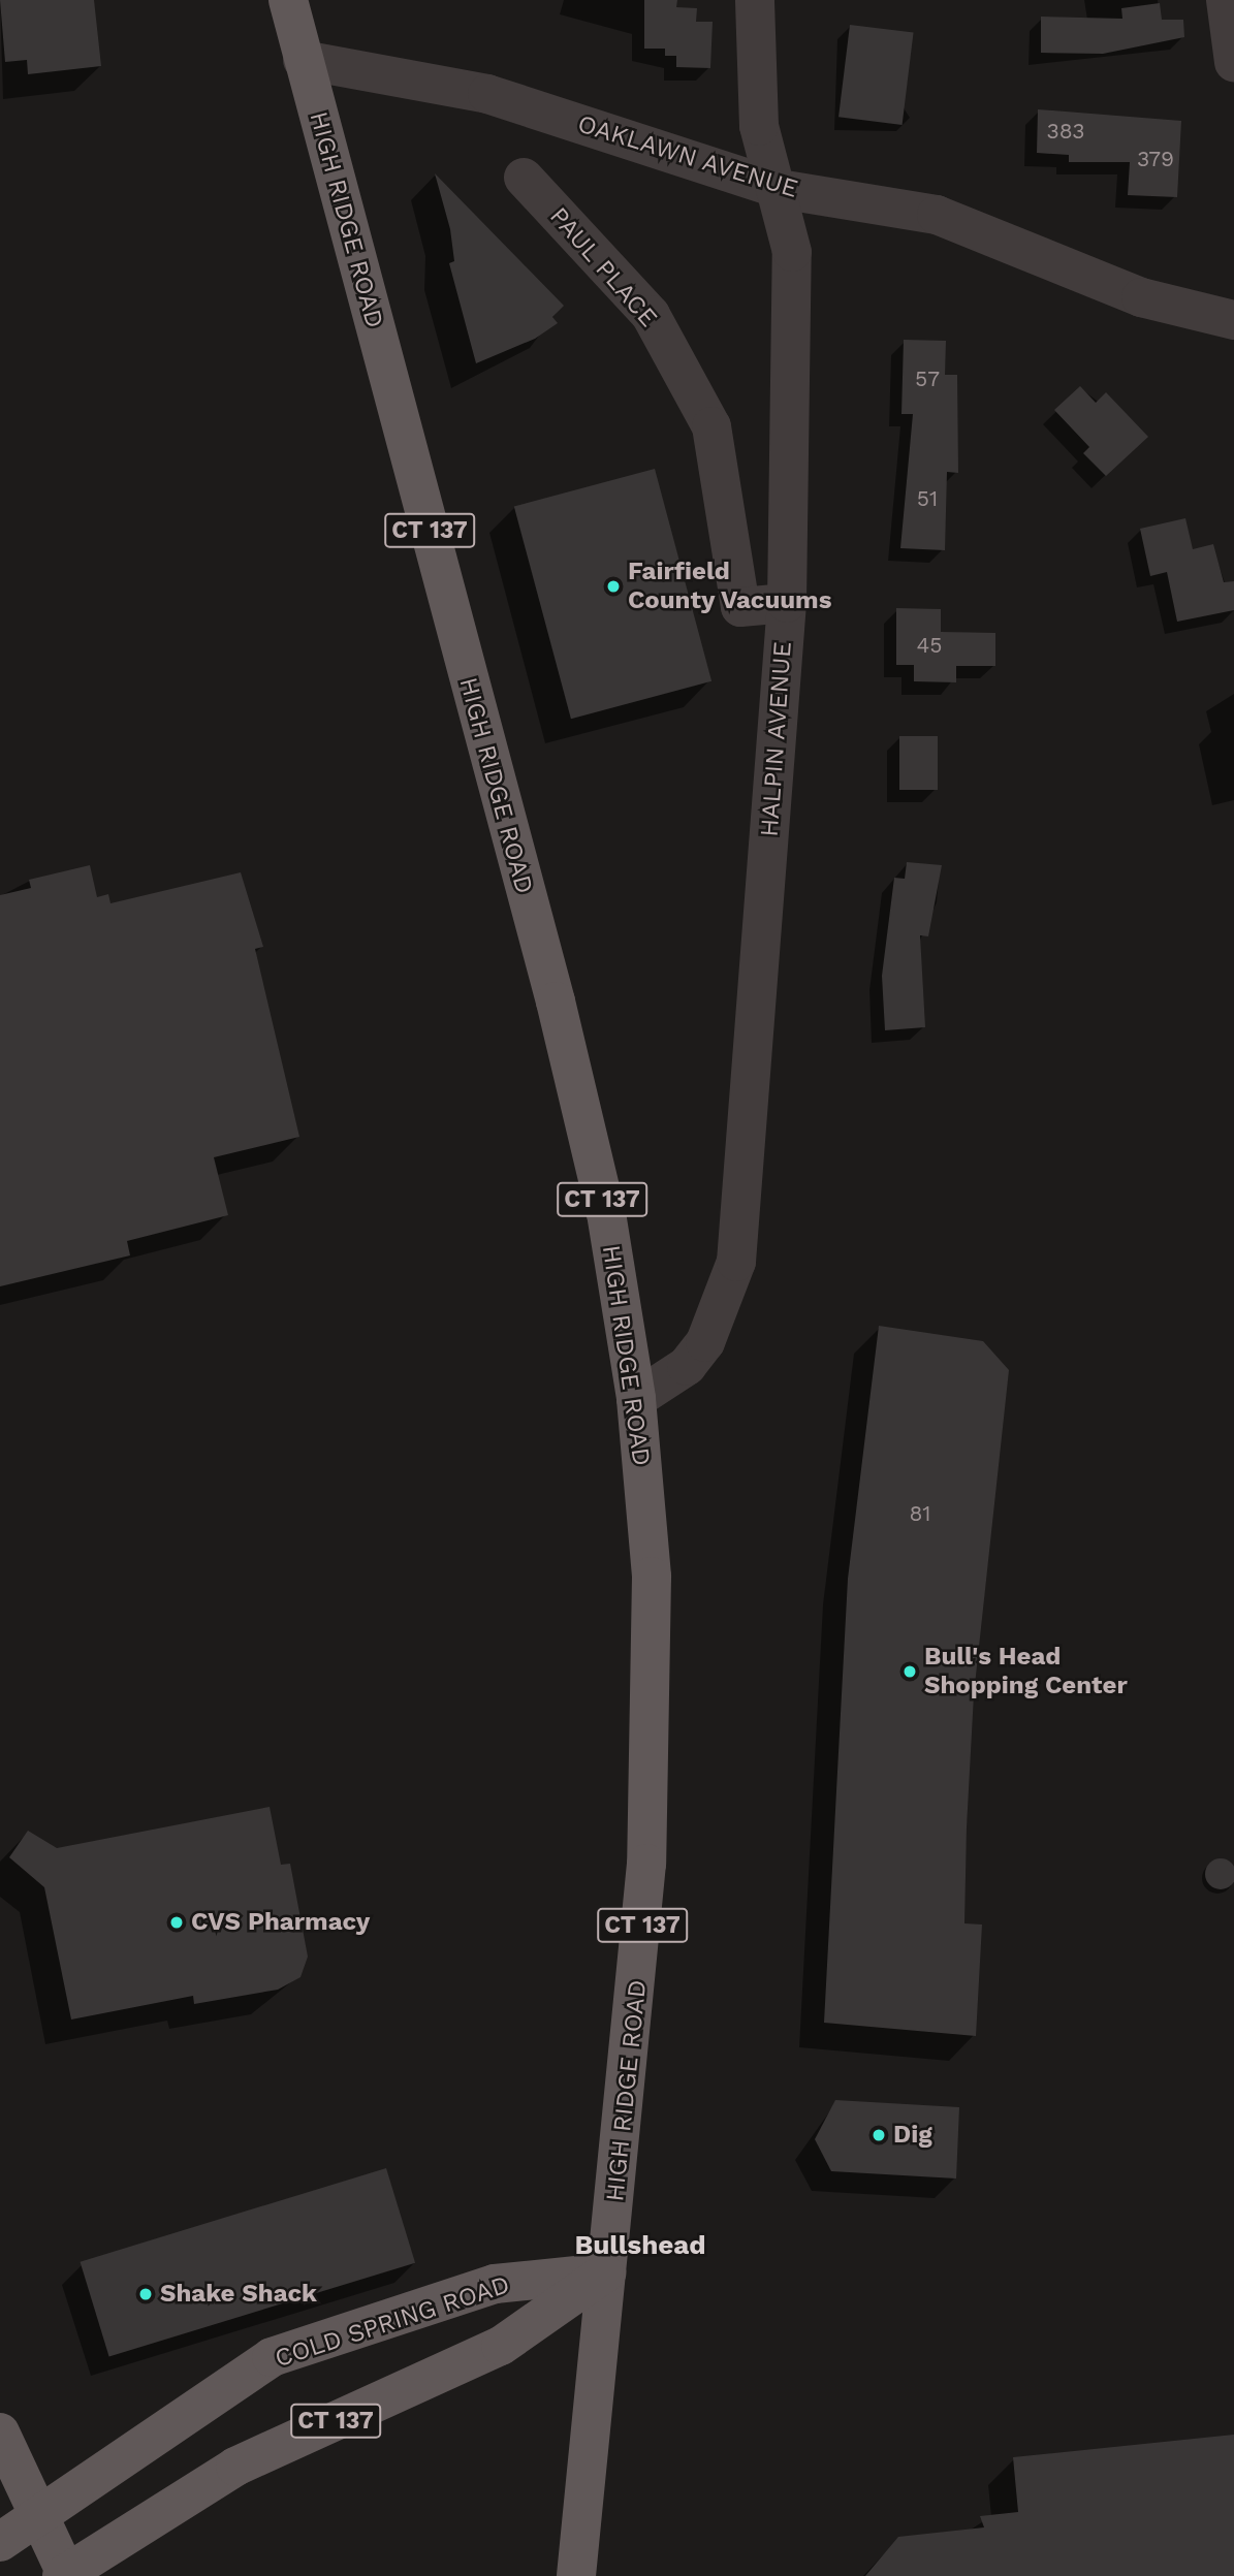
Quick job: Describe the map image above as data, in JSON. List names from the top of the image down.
{
  "streets": {
    "main road": ["HIGH RIDGE ROAD", "CT 137", "COLD SPRING ROAD"],
    "street": ["OAKLAWN AVENUE", "PAUL PLACE", "HALPIN AVENUE"]
  },
  "crossings": [
    ["OAKLAWN AVENUE", "HIGH RIDGE ROAD"],
    ["OAKLAWN AVENUE", "HALPIN AVENUE"],
    ["HIGH RIDGE ROAD", "HALPIN AVENUE"],
    ["HIGH RIDGE ROAD", "COLD SPRING ROAD"],
    ["PAUL PLACE", "HALPIN AVENUE"]
  ],
  "districts": ["Bullshead"],
  "places": [
    "Fairfield County Vacuums",
    "Bull's Head Shopping Center",
    "CVS Pharmacy",
    "Dig",
    "Shake Shack"
  ],
  "house_numbers": [
    "383",
    "379",
    "57",
    "51",
    "45",
    "81"
  ]
}
